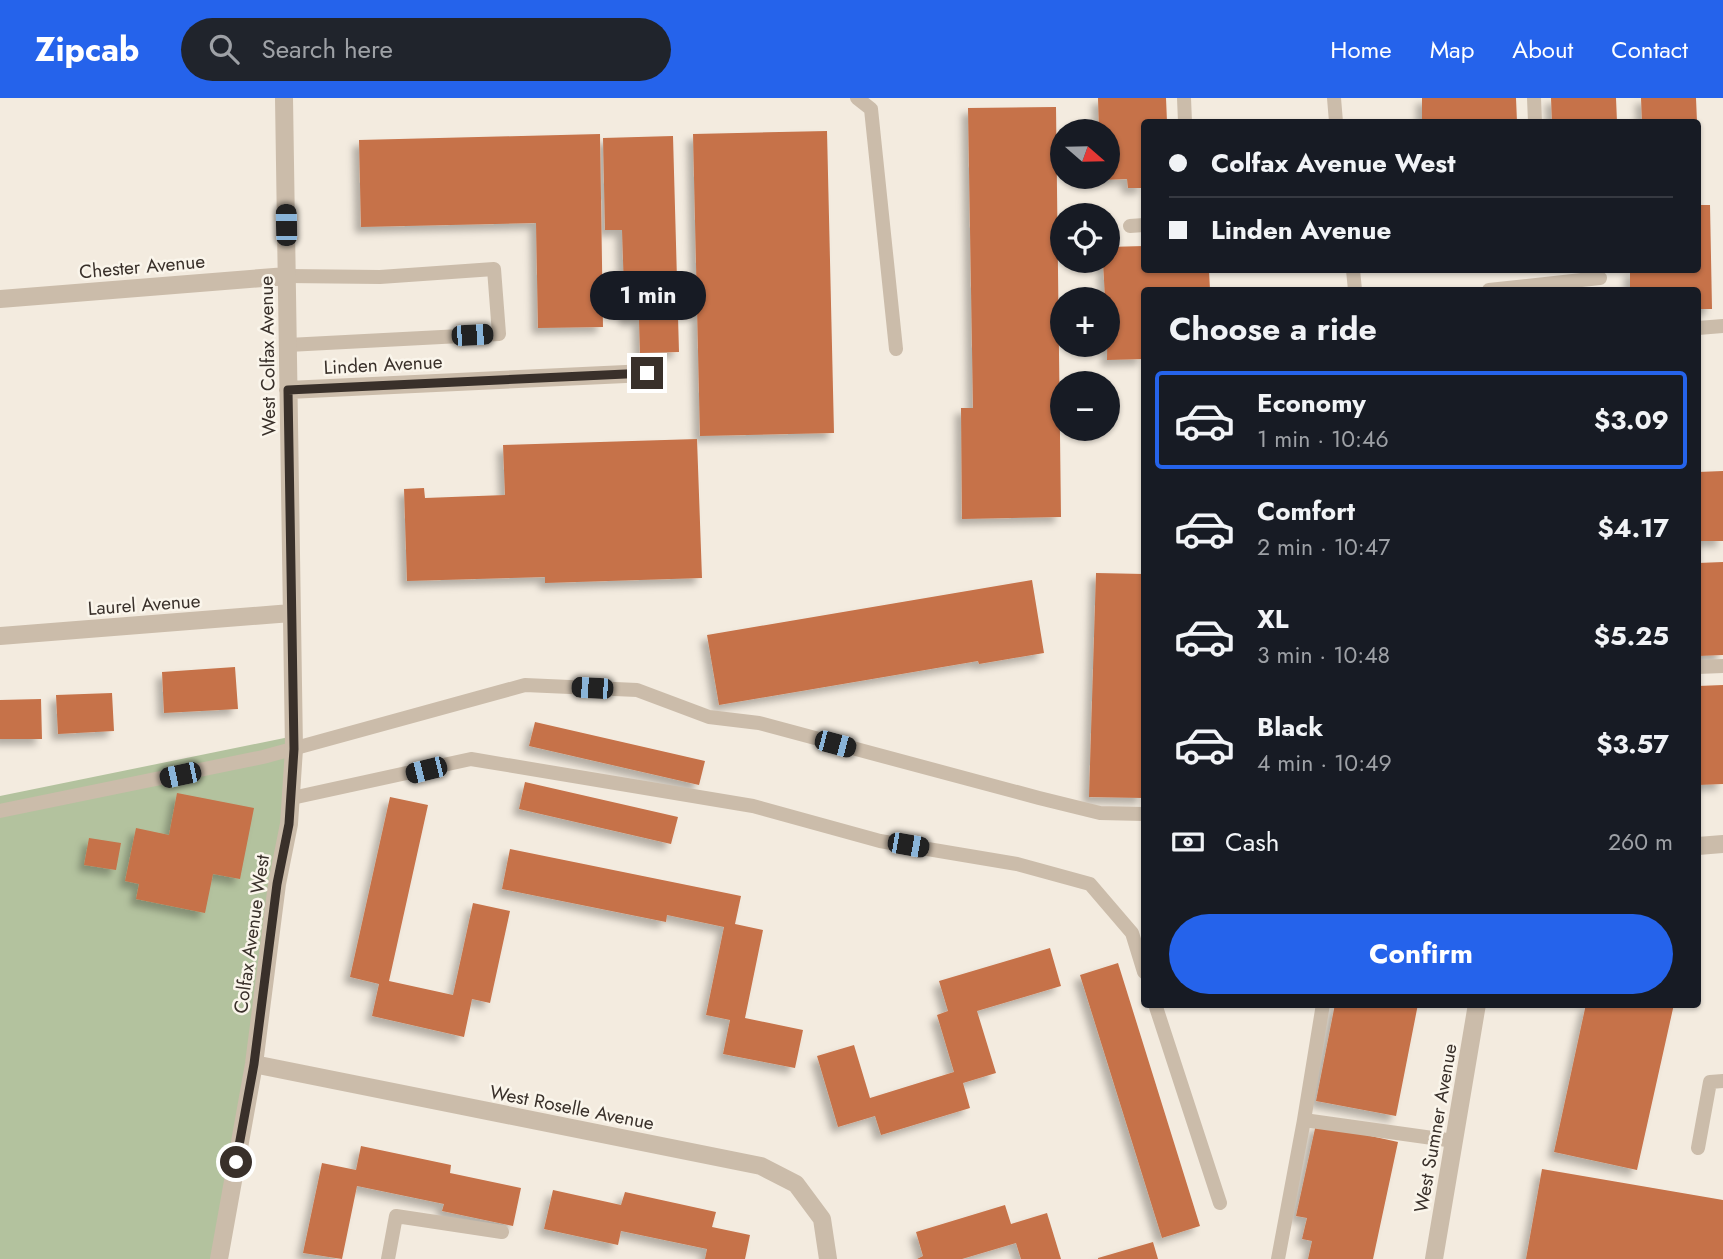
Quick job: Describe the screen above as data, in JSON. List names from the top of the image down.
{
  "streets": {
    "street": [
      "Chester Avenue",
      "West Colfax Avenue",
      "Linden Avenue",
      "Laurel Avenue",
      "Colfax Avenue West",
      "West Roselle Avenue",
      "West Sumner Avenue"
    ]
  },
  "crossings": [
    ["Chester Avenue", "West Colfax Avenue"],
    ["West Colfax Avenue", "Linden Avenue"],
    ["West Colfax Avenue", "Laurel Avenue"],
    ["West Colfax Avenue", "Colfax Avenue West"],
    ["Laurel Avenue", "Colfax Avenue West"],
    ["Colfax Avenue West", "West Roselle Avenue"]
  ],
  "north": "right",
  "page": {
    "header": "Zipcab",
    "search": "Search here",
    "nav": [
      "Home",
      "Map",
      "About",
      "Contact"
    ],
    "map_buttons": ["+", "−"],
    "banner": ["Colfax Avenue West", "Linden Avenue"],
    "bubble": "1 min",
    "heading": "Choose a ride",
    "list": [
      {
        "name": "Economy",
        "note": "1 min · 10:46",
        "value": "$3.09"
      },
      {
        "name": "Comfort",
        "note": "2 min · 10:47",
        "value": "$4.17"
      },
      {
        "name": "XL",
        "note": "3 min · 10:48",
        "value": "$5.25"
      },
      {
        "name": "Black",
        "note": "4 min · 10:49",
        "value": "$3.57"
      }
    ],
    "pay": ["Cash", "260 m"],
    "buttons": "Confirm"
  }
}
